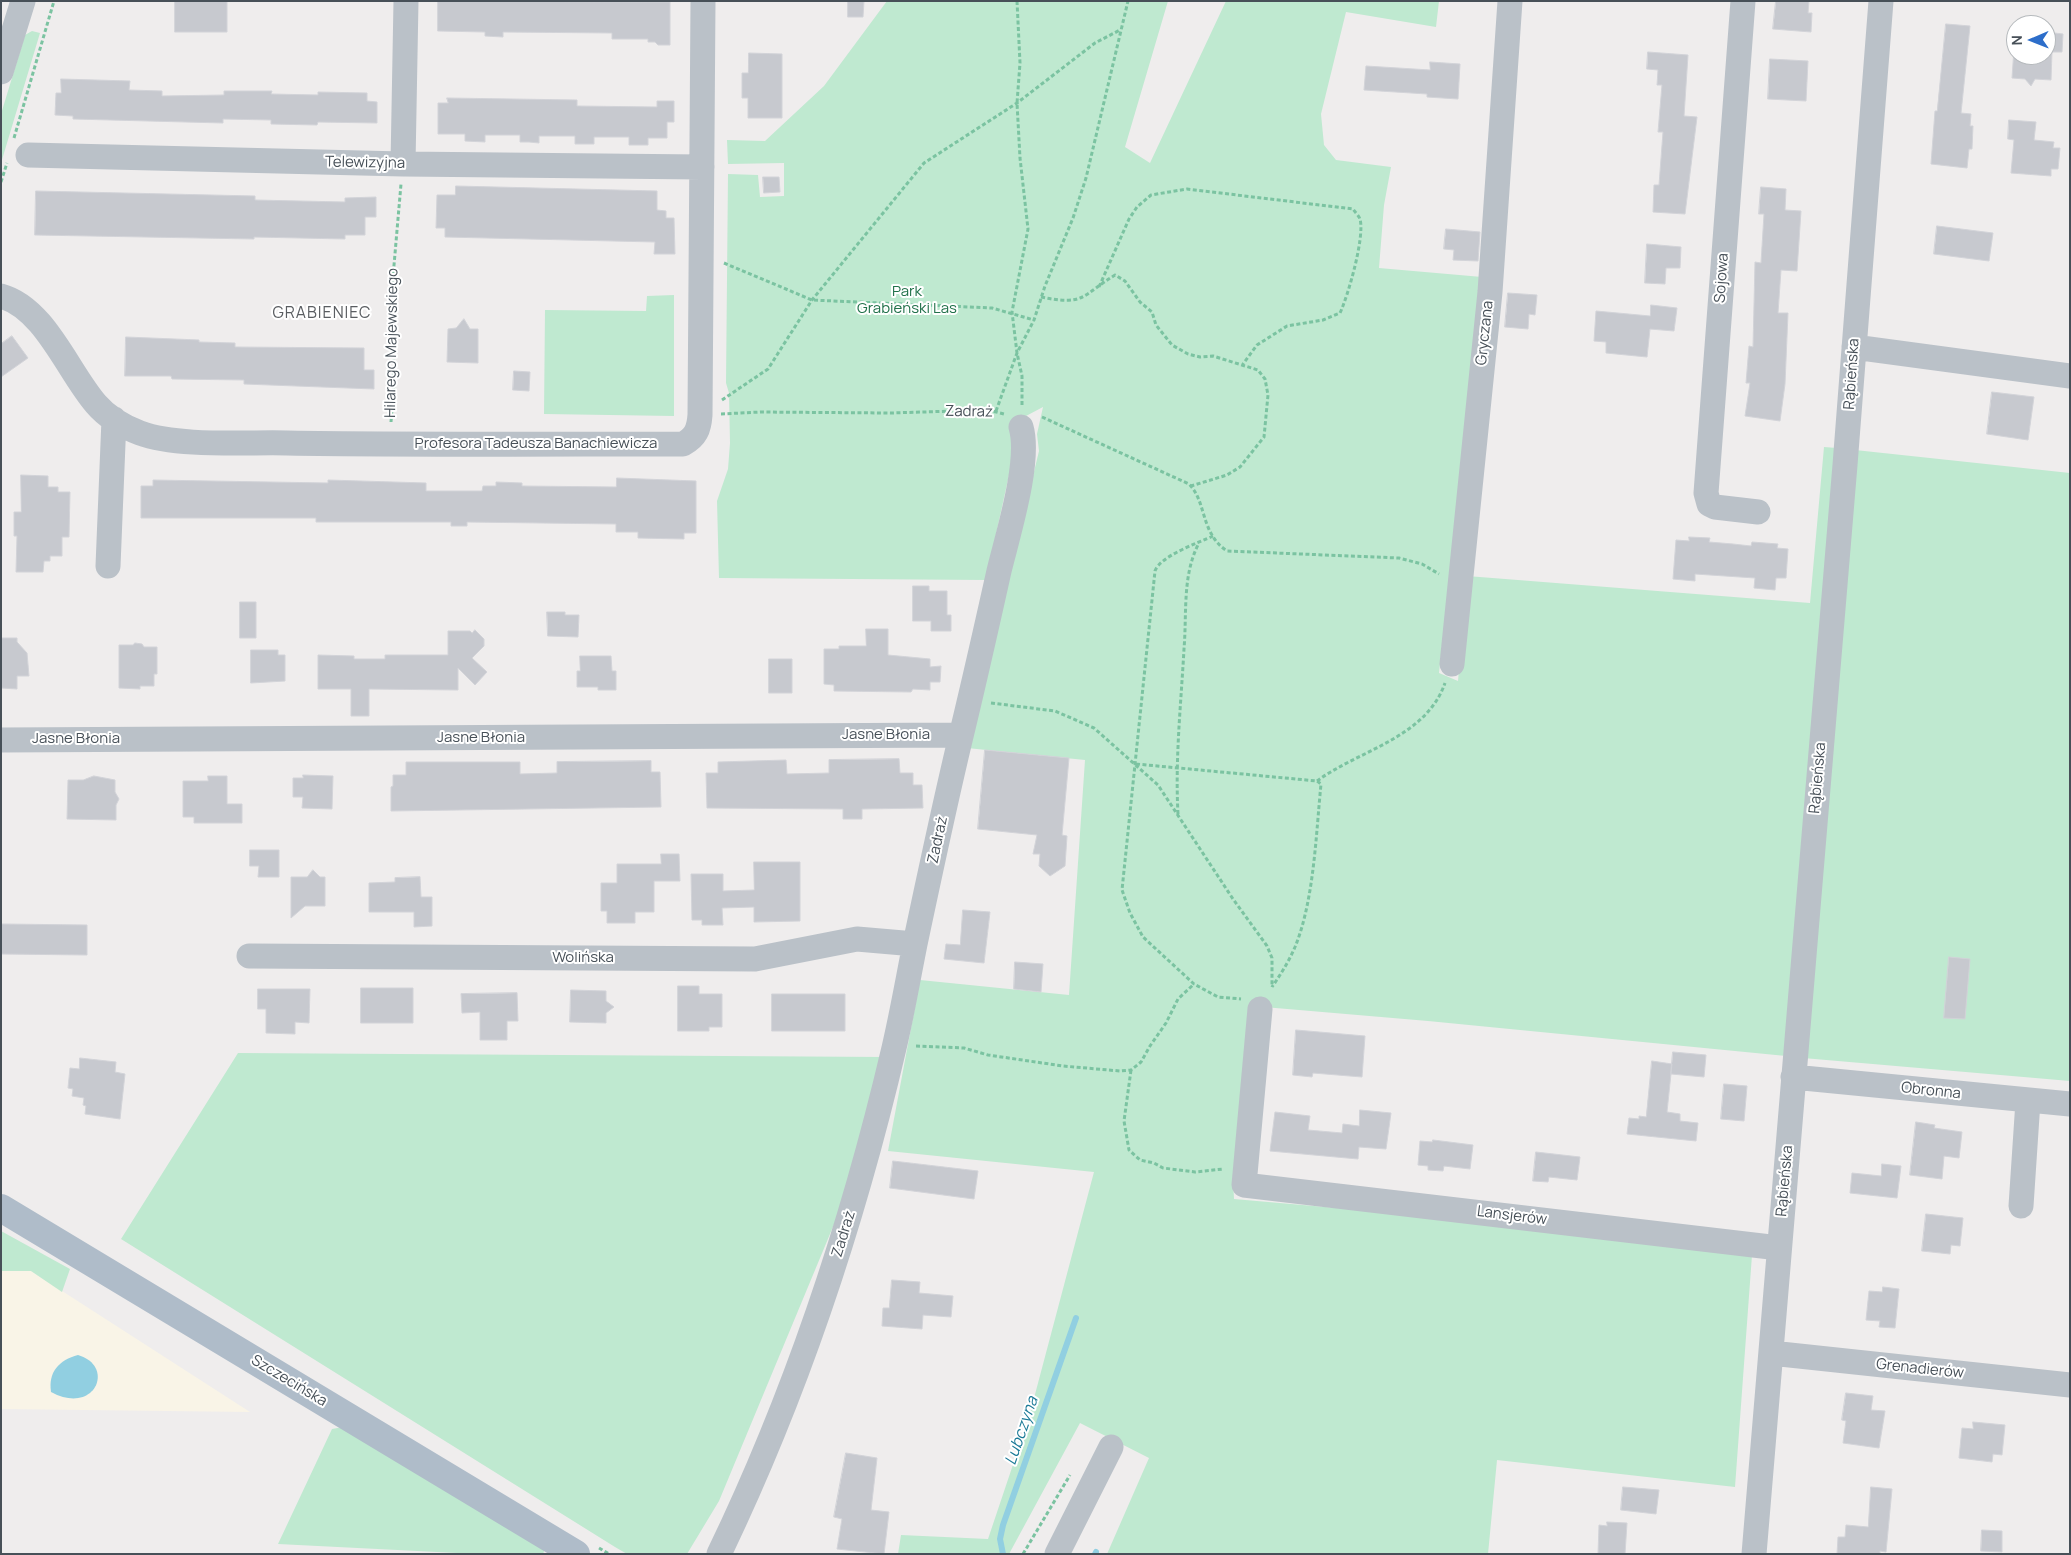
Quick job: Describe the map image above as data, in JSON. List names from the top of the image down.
{
  "streets": {
    "main road": ["Szczecińska"],
    "street": [
      "Telewizyjna",
      "Sojowa",
      "Gryczana",
      "Rąbieńska",
      "Zadraż",
      "Profesora Tadeusza Banachiewicza",
      "Jasne Błonia",
      "Wolińska",
      "Obronna",
      "Lansjerów",
      "Grenadierów"
    ],
    "path": ["Hilarego Majewskiego"]
  },
  "crossings": [
    ["Telewizyjna", "Hilarego Majewskiego"],
    ["Telewizyjna", "Profesora Tadeusza Banachiewicza"],
    ["Hilarego Majewskiego", "Profesora Tadeusza Banachiewicza"],
    ["Rąbieńska", "Obronna"],
    ["Rąbieńska", "Lansjerów"],
    ["Rąbieńska", "Grenadierów"],
    ["Zadraż", "Profesora Tadeusza Banachiewicza"],
    ["Zadraż", "Jasne Błonia"],
    ["Zadraż", "Wolińska"]
  ],
  "districts": ["GRABIENIEC"],
  "water": ["Lubczyna"],
  "parks": ["Park Grabieński Las"],
  "north": "left"
}
